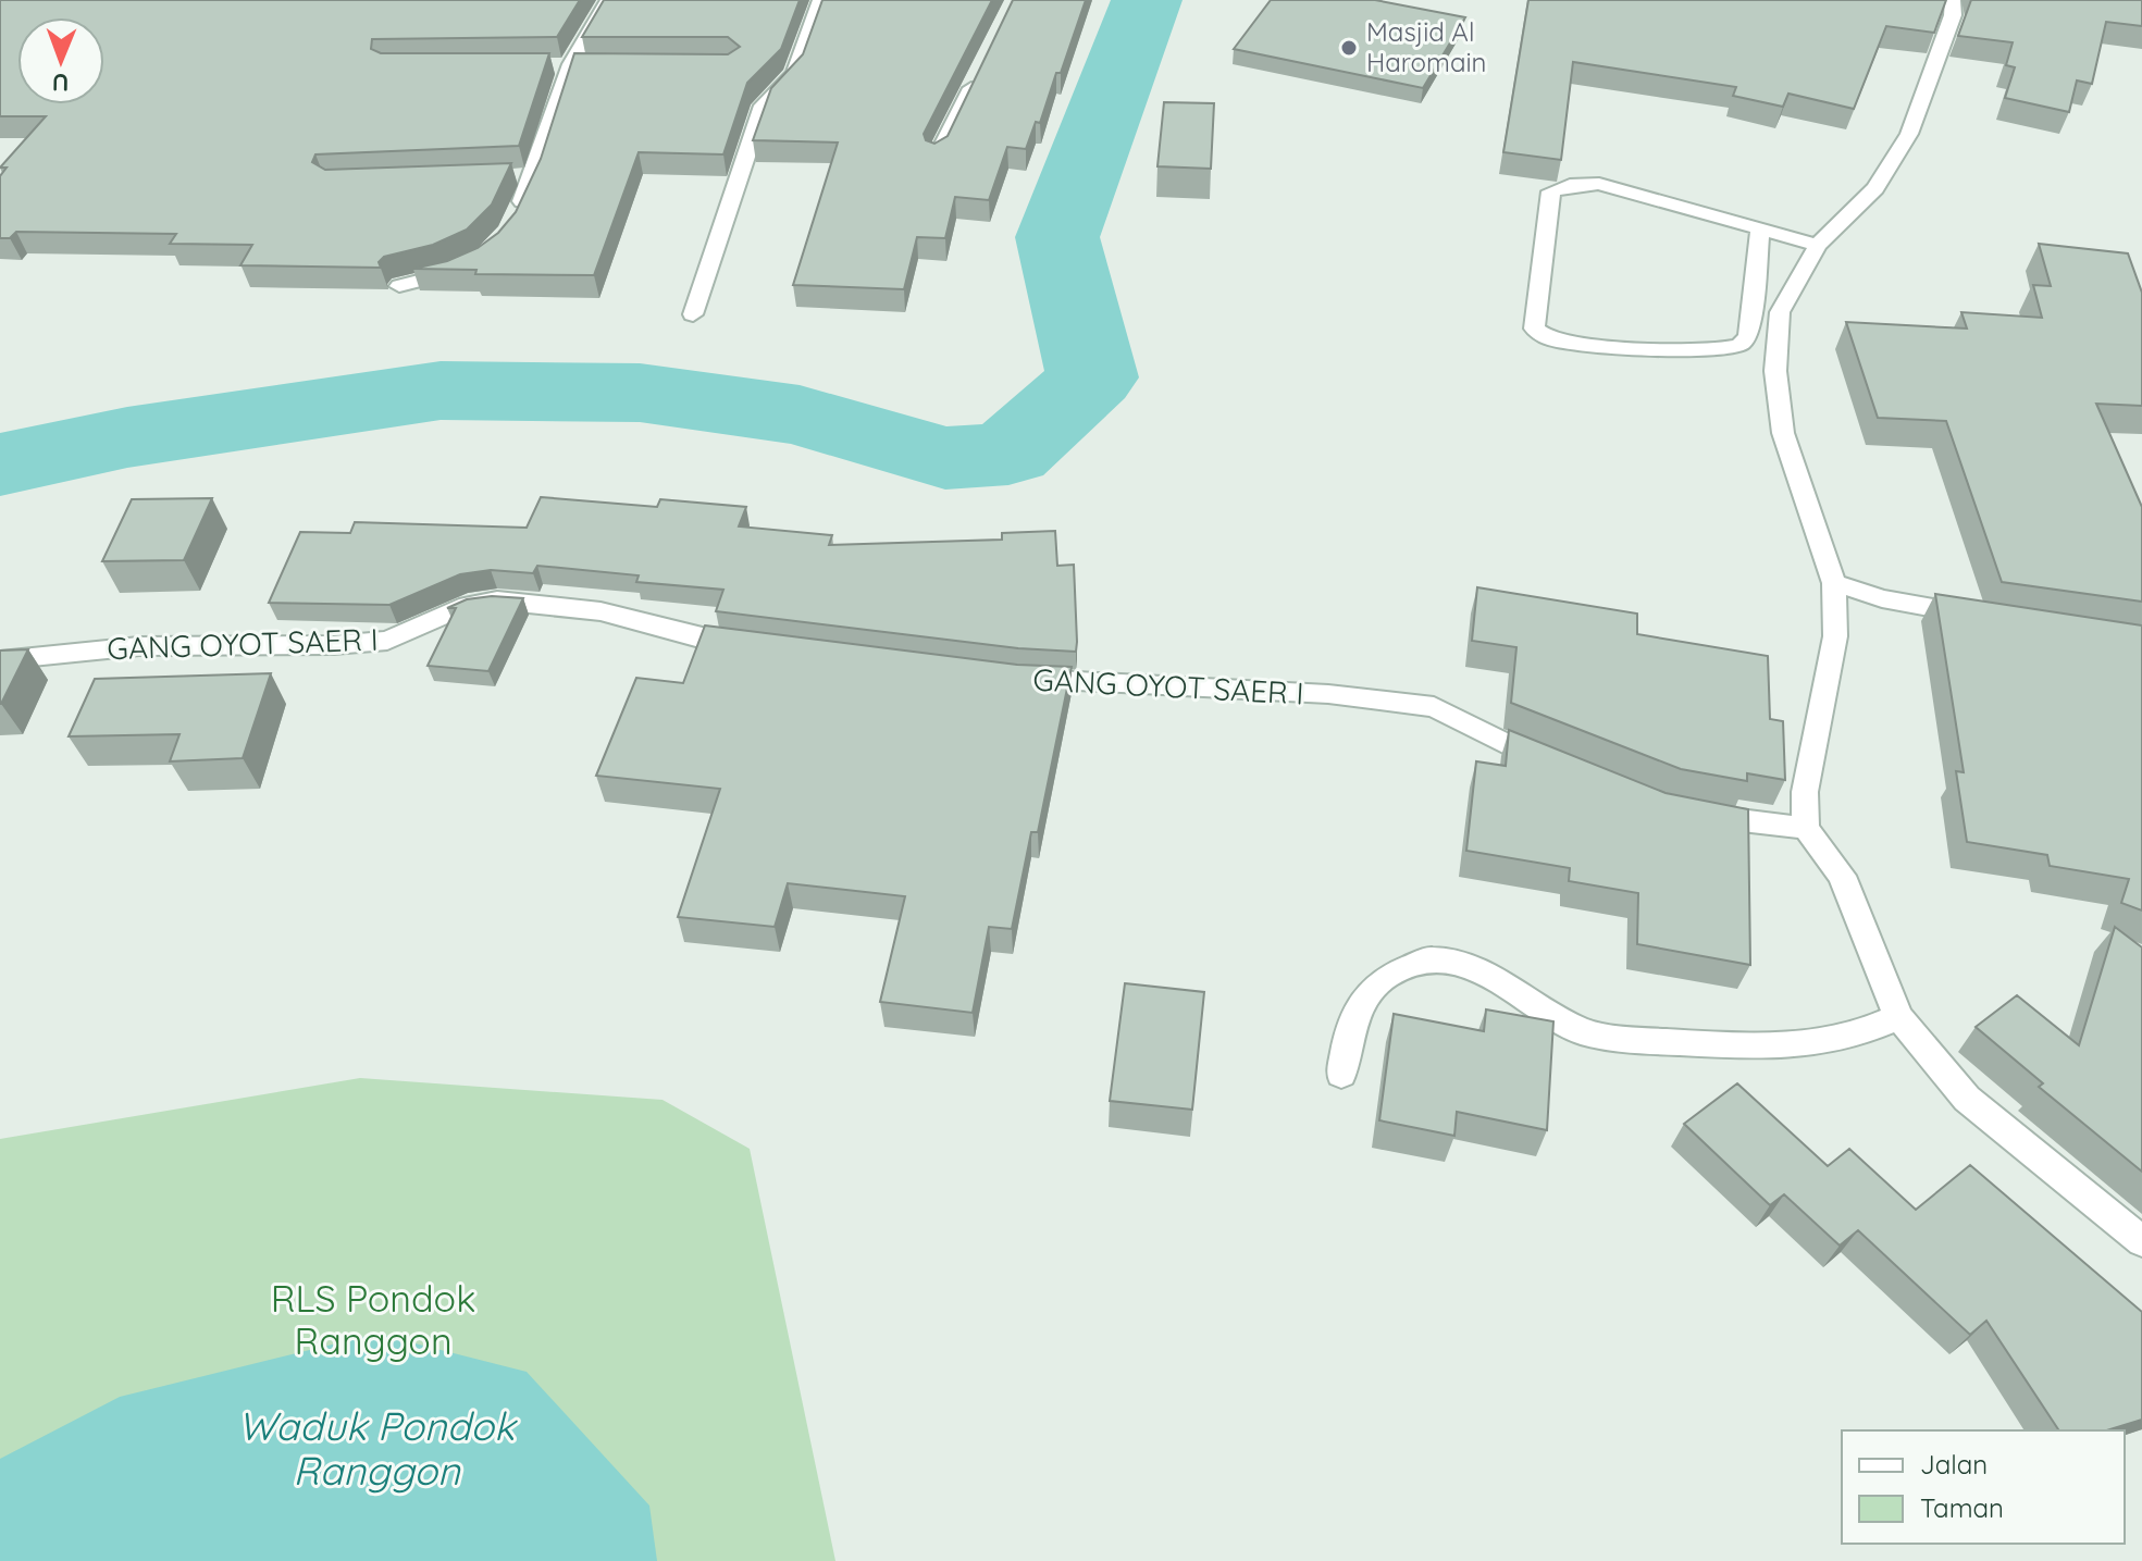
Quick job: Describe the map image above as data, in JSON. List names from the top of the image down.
{
  "streets": {
    "street": ["GANG OYOT SAER I"]
  },
  "water": ["Waduk Pondok Ranggon"],
  "parks": ["RLS Pondok Ranggon"],
  "places": ["Masjid Al Haromain"],
  "legend": ["Jalan", "Taman"],
  "north": "bottom"
}
